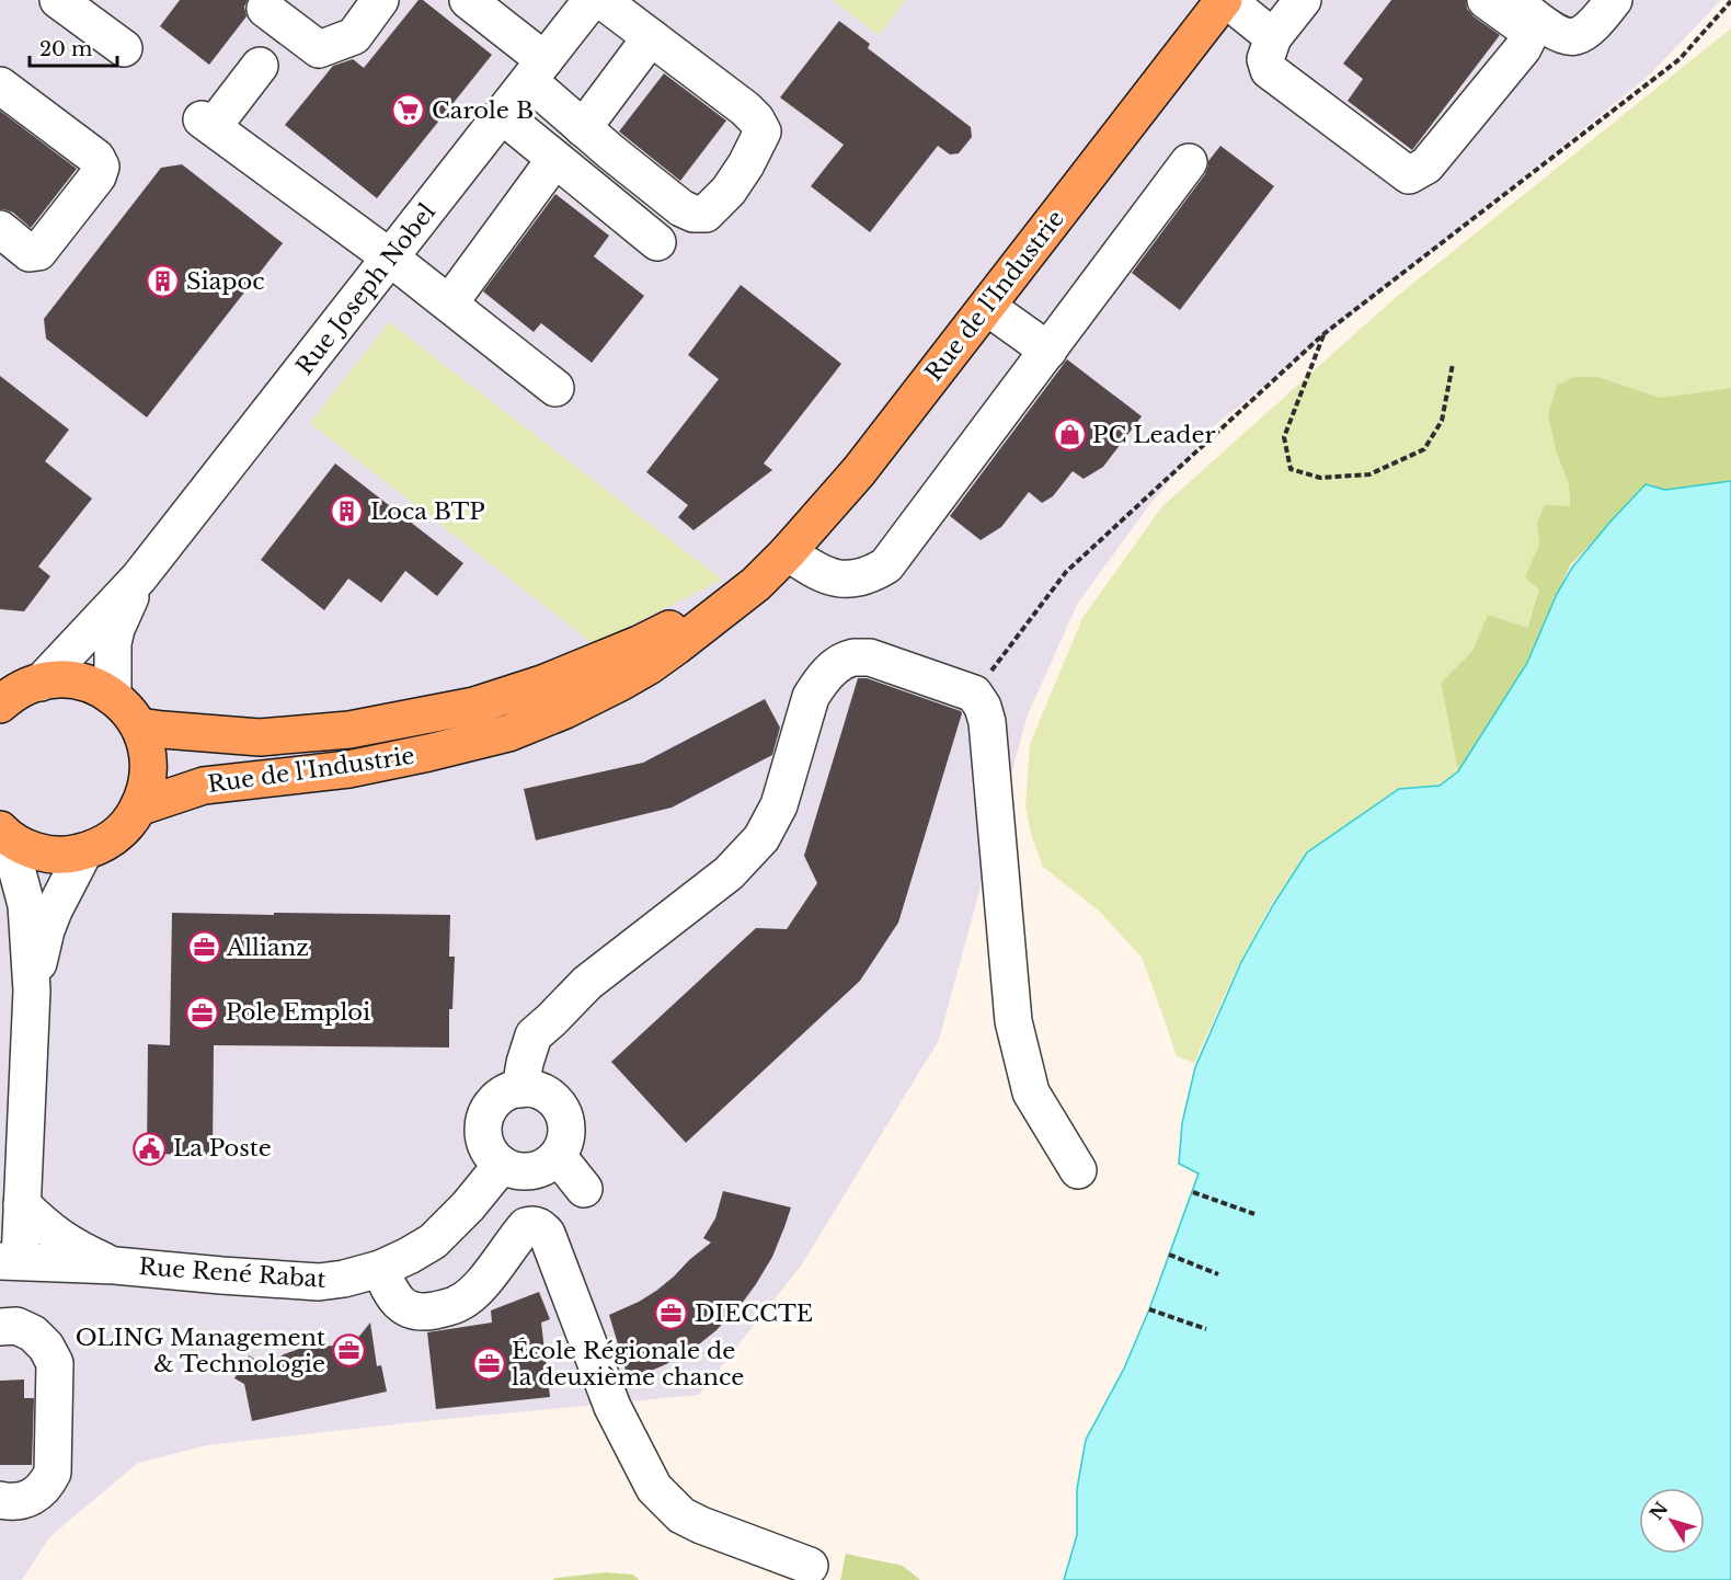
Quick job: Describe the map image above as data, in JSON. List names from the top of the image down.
{
  "streets": {
    "main road": ["Rue de l'Industrie"],
    "street": ["Rue Joseph Nobel", "Rue René Rabat"]
  },
  "places": {
    "supermarket": ["Carole B"],
    "building": ["Siapoc", "Loca BTP"],
    "shop": ["PC Leader"],
    "office": [
      "Allianz",
      "Pole Emploi",
      "DIECCTE",
      "OLING Management & Technologie",
      "École Régionale de la deuxième chance"
    ],
    "public building": ["La Poste"]
  },
  "scale_bar": "20 m",
  "north": "top left"
}
